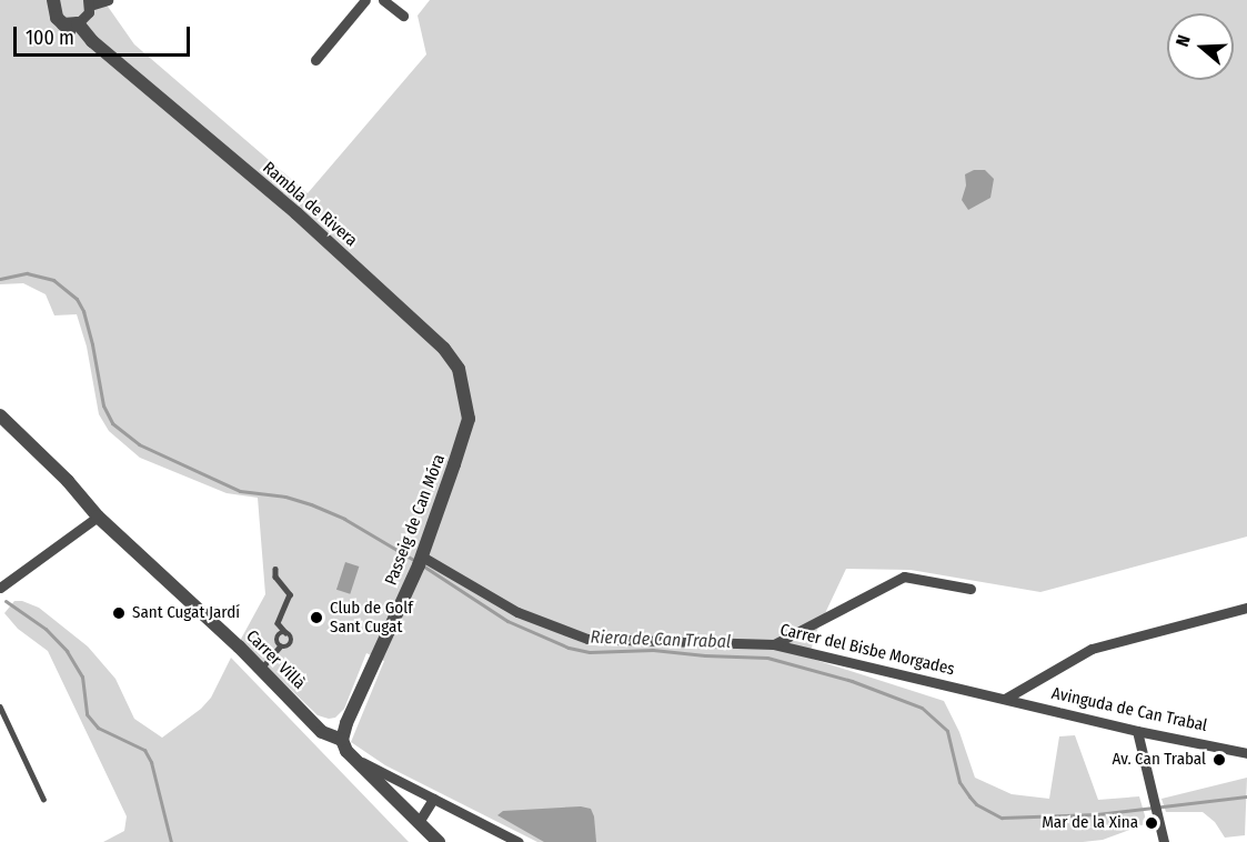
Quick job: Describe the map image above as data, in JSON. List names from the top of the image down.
{
  "streets": {
    "street": [
      "Rambla de Rivera",
      "Passeig de Can Móra",
      "Carrer del Bisbe Morgades",
      "Carrer Villà",
      "Avinguda de Can Trabal"
    ]
  },
  "crossings": [
    ["Rambla de Rivera", "Passeig de Can Móra"],
    ["Passeig de Can Móra", "Carrer del Bisbe Morgades"],
    ["Passeig de Can Móra", "Carrer Villà"],
    ["Carrer del Bisbe Morgades", "Avinguda de Can Trabal"]
  ],
  "water": ["Riera de Can Trabal"],
  "places": [
    "Sant Cugat Jardí",
    "Club de Golf Sant Cugat",
    "Av. Can Trabal",
    "Mar de la Xina"
  ],
  "scale_bar": "100 m",
  "north": "left"
}
